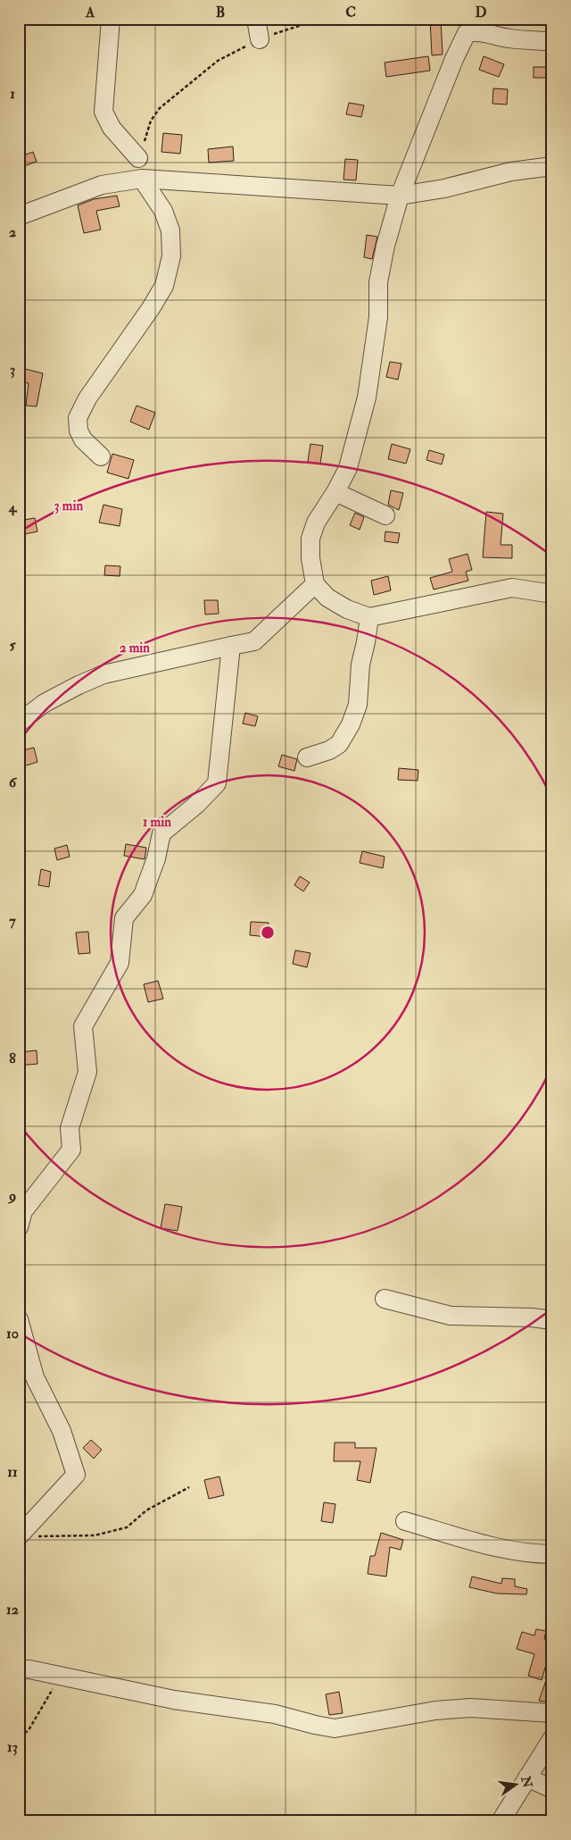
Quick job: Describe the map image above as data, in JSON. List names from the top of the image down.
{
  "north": "right",
  "grid": {
    "columns": [
      "A",
      "B",
      "C",
      "D"
    ],
    "rows": [
      "1",
      "2",
      "3",
      "4",
      "5",
      "6",
      "7",
      "8",
      "9",
      "10",
      "11",
      "12",
      "13"
    ]
  },
  "rings": ["3 min", "2 min", "1 min"]
}
